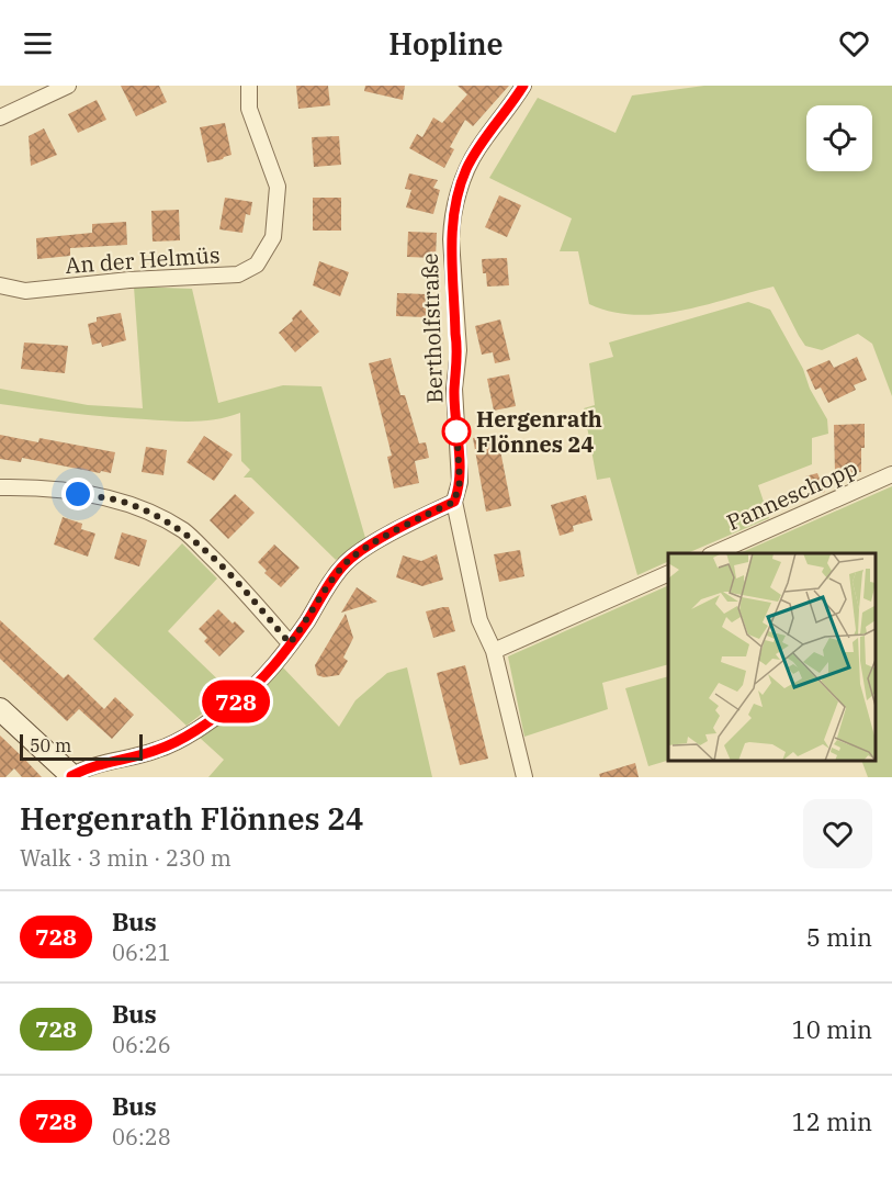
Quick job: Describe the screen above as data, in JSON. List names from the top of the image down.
{
  "streets": {
    "street": ["An der Helmüs", "Bertholfstraße", "Panneschopp"]
  },
  "places": ["Hergenrath Flönnes 24"],
  "lines": ["bus line 728"],
  "scale_bar": "50 m",
  "page": {
    "header": "Hopline",
    "on_map": "728",
    "scale": "50 m",
    "heading": ["Hergenrath Flönnes 24", "Walk · 3 min · 230 m"],
    "list": [
      {
        "mark": "728",
        "name": "Bus",
        "note": "06:21",
        "value": "5 min"
      },
      {
        "mark": "728",
        "name": "Bus",
        "note": "06:26",
        "value": "10 min"
      },
      {
        "mark": "728",
        "name": "Bus",
        "note": "06:28",
        "value": "12 min"
      }
    ]
  }
}
